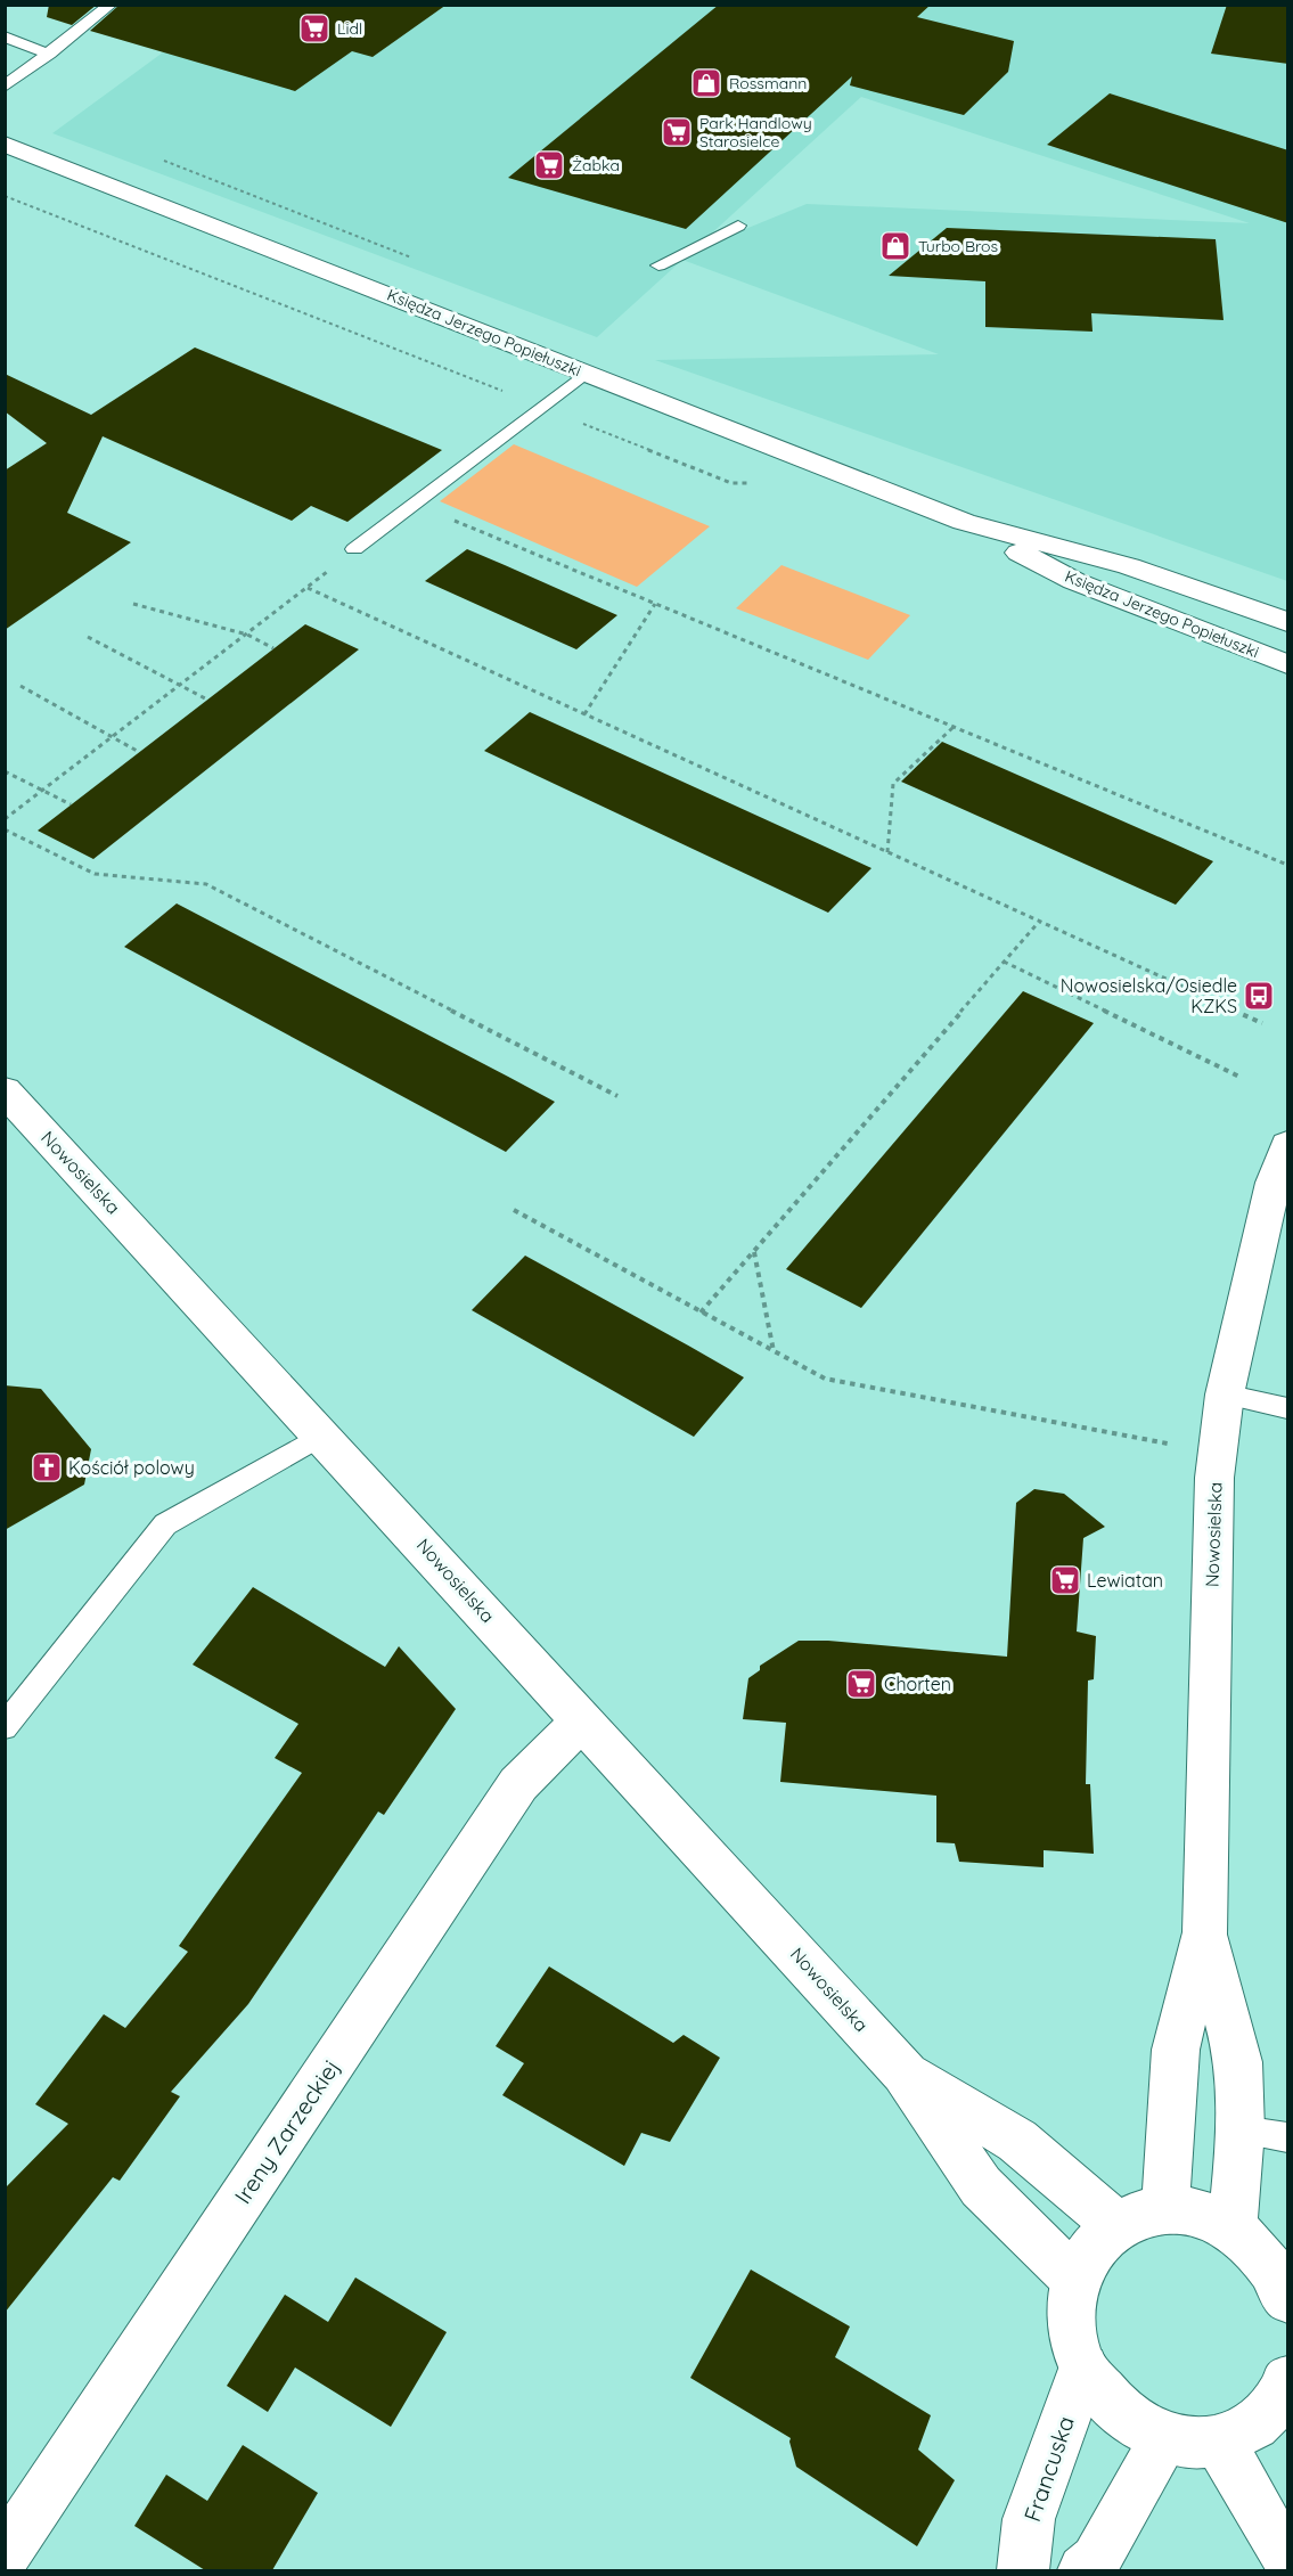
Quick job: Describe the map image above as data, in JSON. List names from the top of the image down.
{
  "streets": {
    "street": [
      "Księdza Jerzego Popiełuszki",
      "Nowosielska",
      "Ireny Zarzeckiej",
      "Francuska"
    ]
  },
  "crossings": [
    ["Nowosielska", "Ireny Zarzeckiej"]
  ],
  "places": {
    "supermarket": [
      "Lidl",
      "Park Handlowy Starosielce",
      "Żabka",
      "Lewiatan",
      "Chorten"
    ],
    "shop": ["Rossmann", "Turbo Bros"],
    "bus stop": ["Nowosielska/Osiedle KZKS"],
    "church": ["Kościół polowy"]
  }
}
